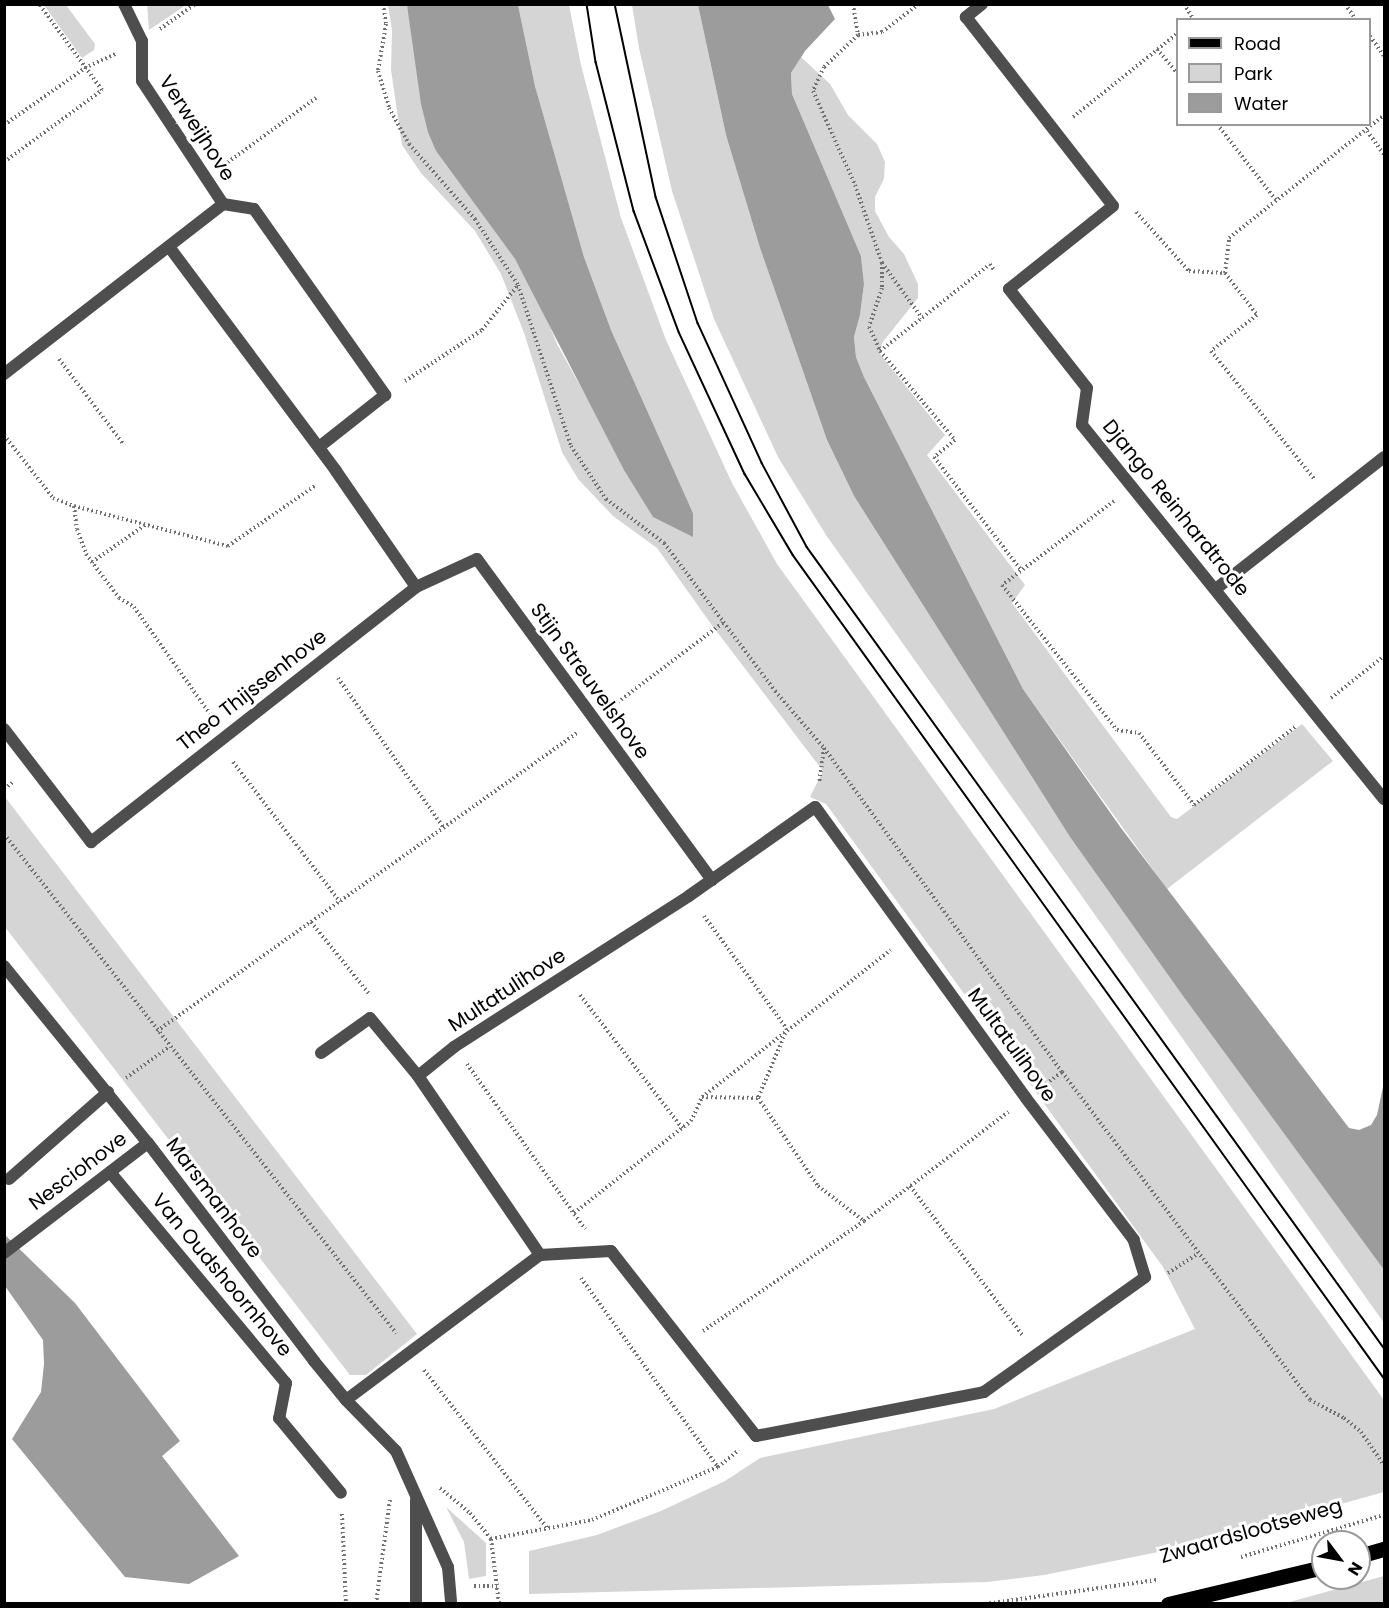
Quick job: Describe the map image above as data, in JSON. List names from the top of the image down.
{
  "streets": {
    "street": [
      "Verweijhove",
      "Django Reinhardtrode",
      "Stijn Streuvelshove",
      "Theo Thijssenhove",
      "Multatulihove",
      "Nesciohove",
      "Marsmanhove",
      "Van Oudshoornhove"
    ],
    "path": ["Zwaardslootseweg"]
  },
  "crossings": [
    ["Stijn Streuvelshove", "Theo Thijssenhove"],
    ["Stijn Streuvelshove", "Multatulihove"],
    ["Nesciohove", "Marsmanhove"],
    ["Nesciohove", "Van Oudshoornhove"]
  ],
  "legend": ["Road", "Park", "Water"],
  "north": "bottom right"
}
